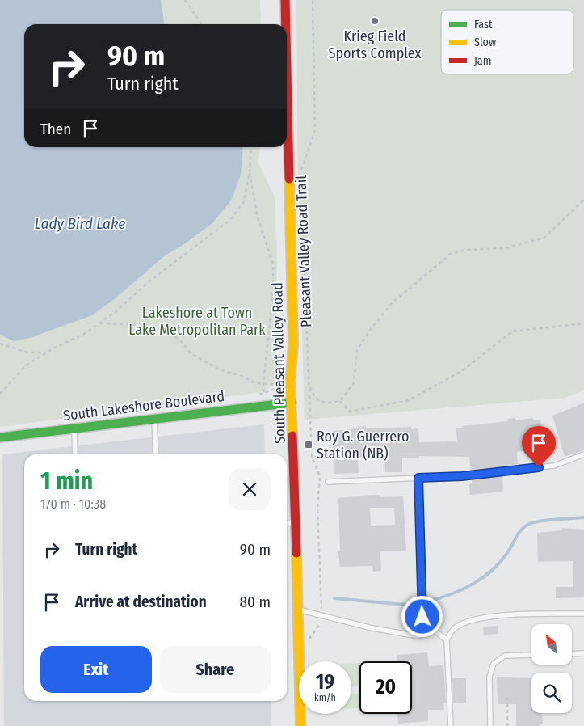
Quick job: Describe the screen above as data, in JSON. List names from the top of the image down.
{
  "streets": {
    "main road": ["South Pleasant Valley Road", "South Lakeshore Boulevard"],
    "path": ["Pleasant Valley Road Trail"]
  },
  "crossings": [
    ["South Pleasant Valley Road", "South Lakeshore Boulevard"]
  ],
  "water": ["Lady Bird Lake"],
  "parks": ["Lakeshore at Town Lake Metropolitan Park"],
  "places": {
    "other": ["Krieg Field Sports Complex"],
    "transit": ["Roy G. Guerrero Station (NB)"]
  },
  "legend": ["Fast", "Slow", "Jam"],
  "north": "top left",
  "page": {
    "turn": ["90 m", "Turn right"],
    "then": "Then",
    "heading": ["1 min", "170 m · 10:38"],
    "list": [
      {
        "name": "Turn right",
        "value": "90 m"
      },
      {
        "name": "Arrive at destination",
        "value": "80 m"
      }
    ],
    "buttons": ["Exit", "Share"],
    "speed": "19 km/h",
    "limit": "20"
  }
}
